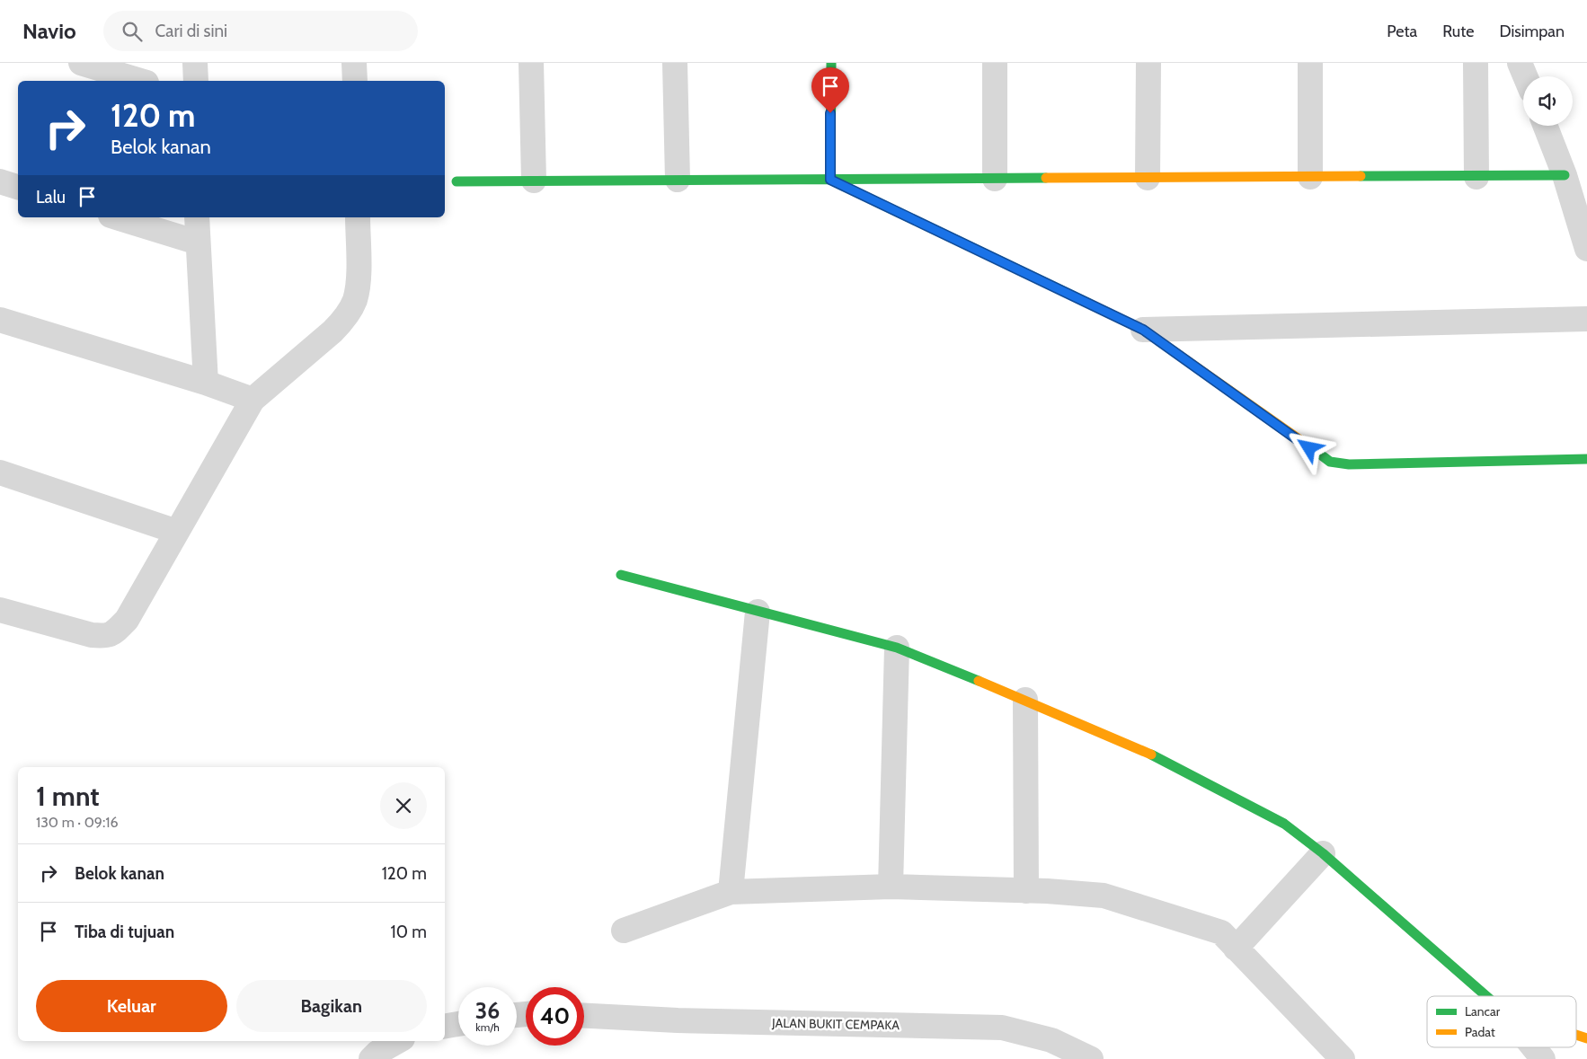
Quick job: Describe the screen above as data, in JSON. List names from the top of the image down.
{
  "streets": {
    "street": ["JALAN BUKIT CEMPAKA"]
  },
  "legend": ["Lancar", "Padat"],
  "page": {
    "header": "Navio",
    "search": "Cari di sini",
    "nav": ["Peta", "Rute", "Disimpan"],
    "turn": ["120 m", "Belok kanan"],
    "then": "Lalu",
    "heading": ["1 mnt", "130 m · 09:16"],
    "list": [
      {
        "name": "Belok kanan",
        "value": "120 m"
      },
      {
        "name": "Tiba di tujuan",
        "value": "10 m"
      }
    ],
    "buttons": ["Keluar", "Bagikan"],
    "speed": "36 km/h",
    "limit": "40"
  }
}
